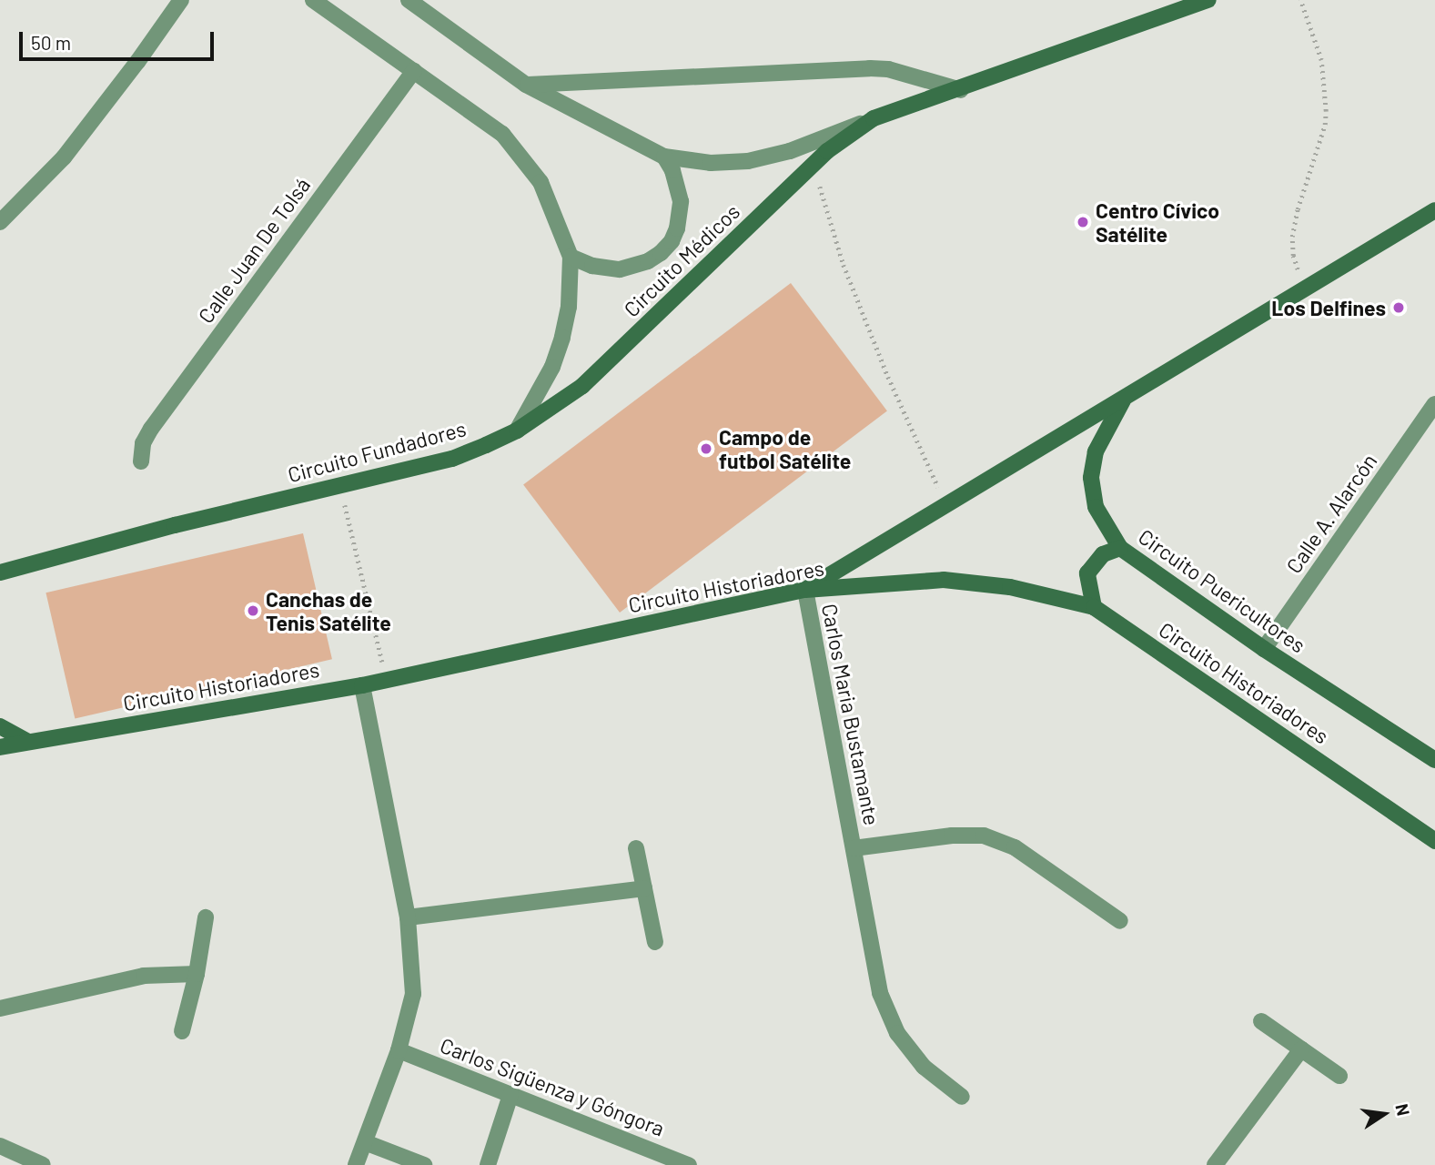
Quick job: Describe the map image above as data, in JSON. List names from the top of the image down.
{
  "streets": {
    "street": [
      "Calle Juan De Tolsá",
      "Circuito Médicos",
      "Circuito Fundadores",
      "Calle A. Alarcón",
      "Circuito Historiadores",
      "Circuito Puericultores",
      "Carlos Maria Bustamante",
      "Carlos Sigüenza y Góngora"
    ]
  },
  "crossings": [
    ["Circuito Médicos", "Circuito Fundadores"],
    ["Calle A. Alarcón", "Circuito Puericultores"],
    ["Circuito Historiadores", "Carlos Maria Bustamante"]
  ],
  "places": [
    "Centro Cívico Satélite",
    "Los Delfines",
    "Campo de futbol Satélite",
    "Canchas de Tenis Satélite"
  ],
  "scale_bar": "50 m",
  "north": "right"
}
